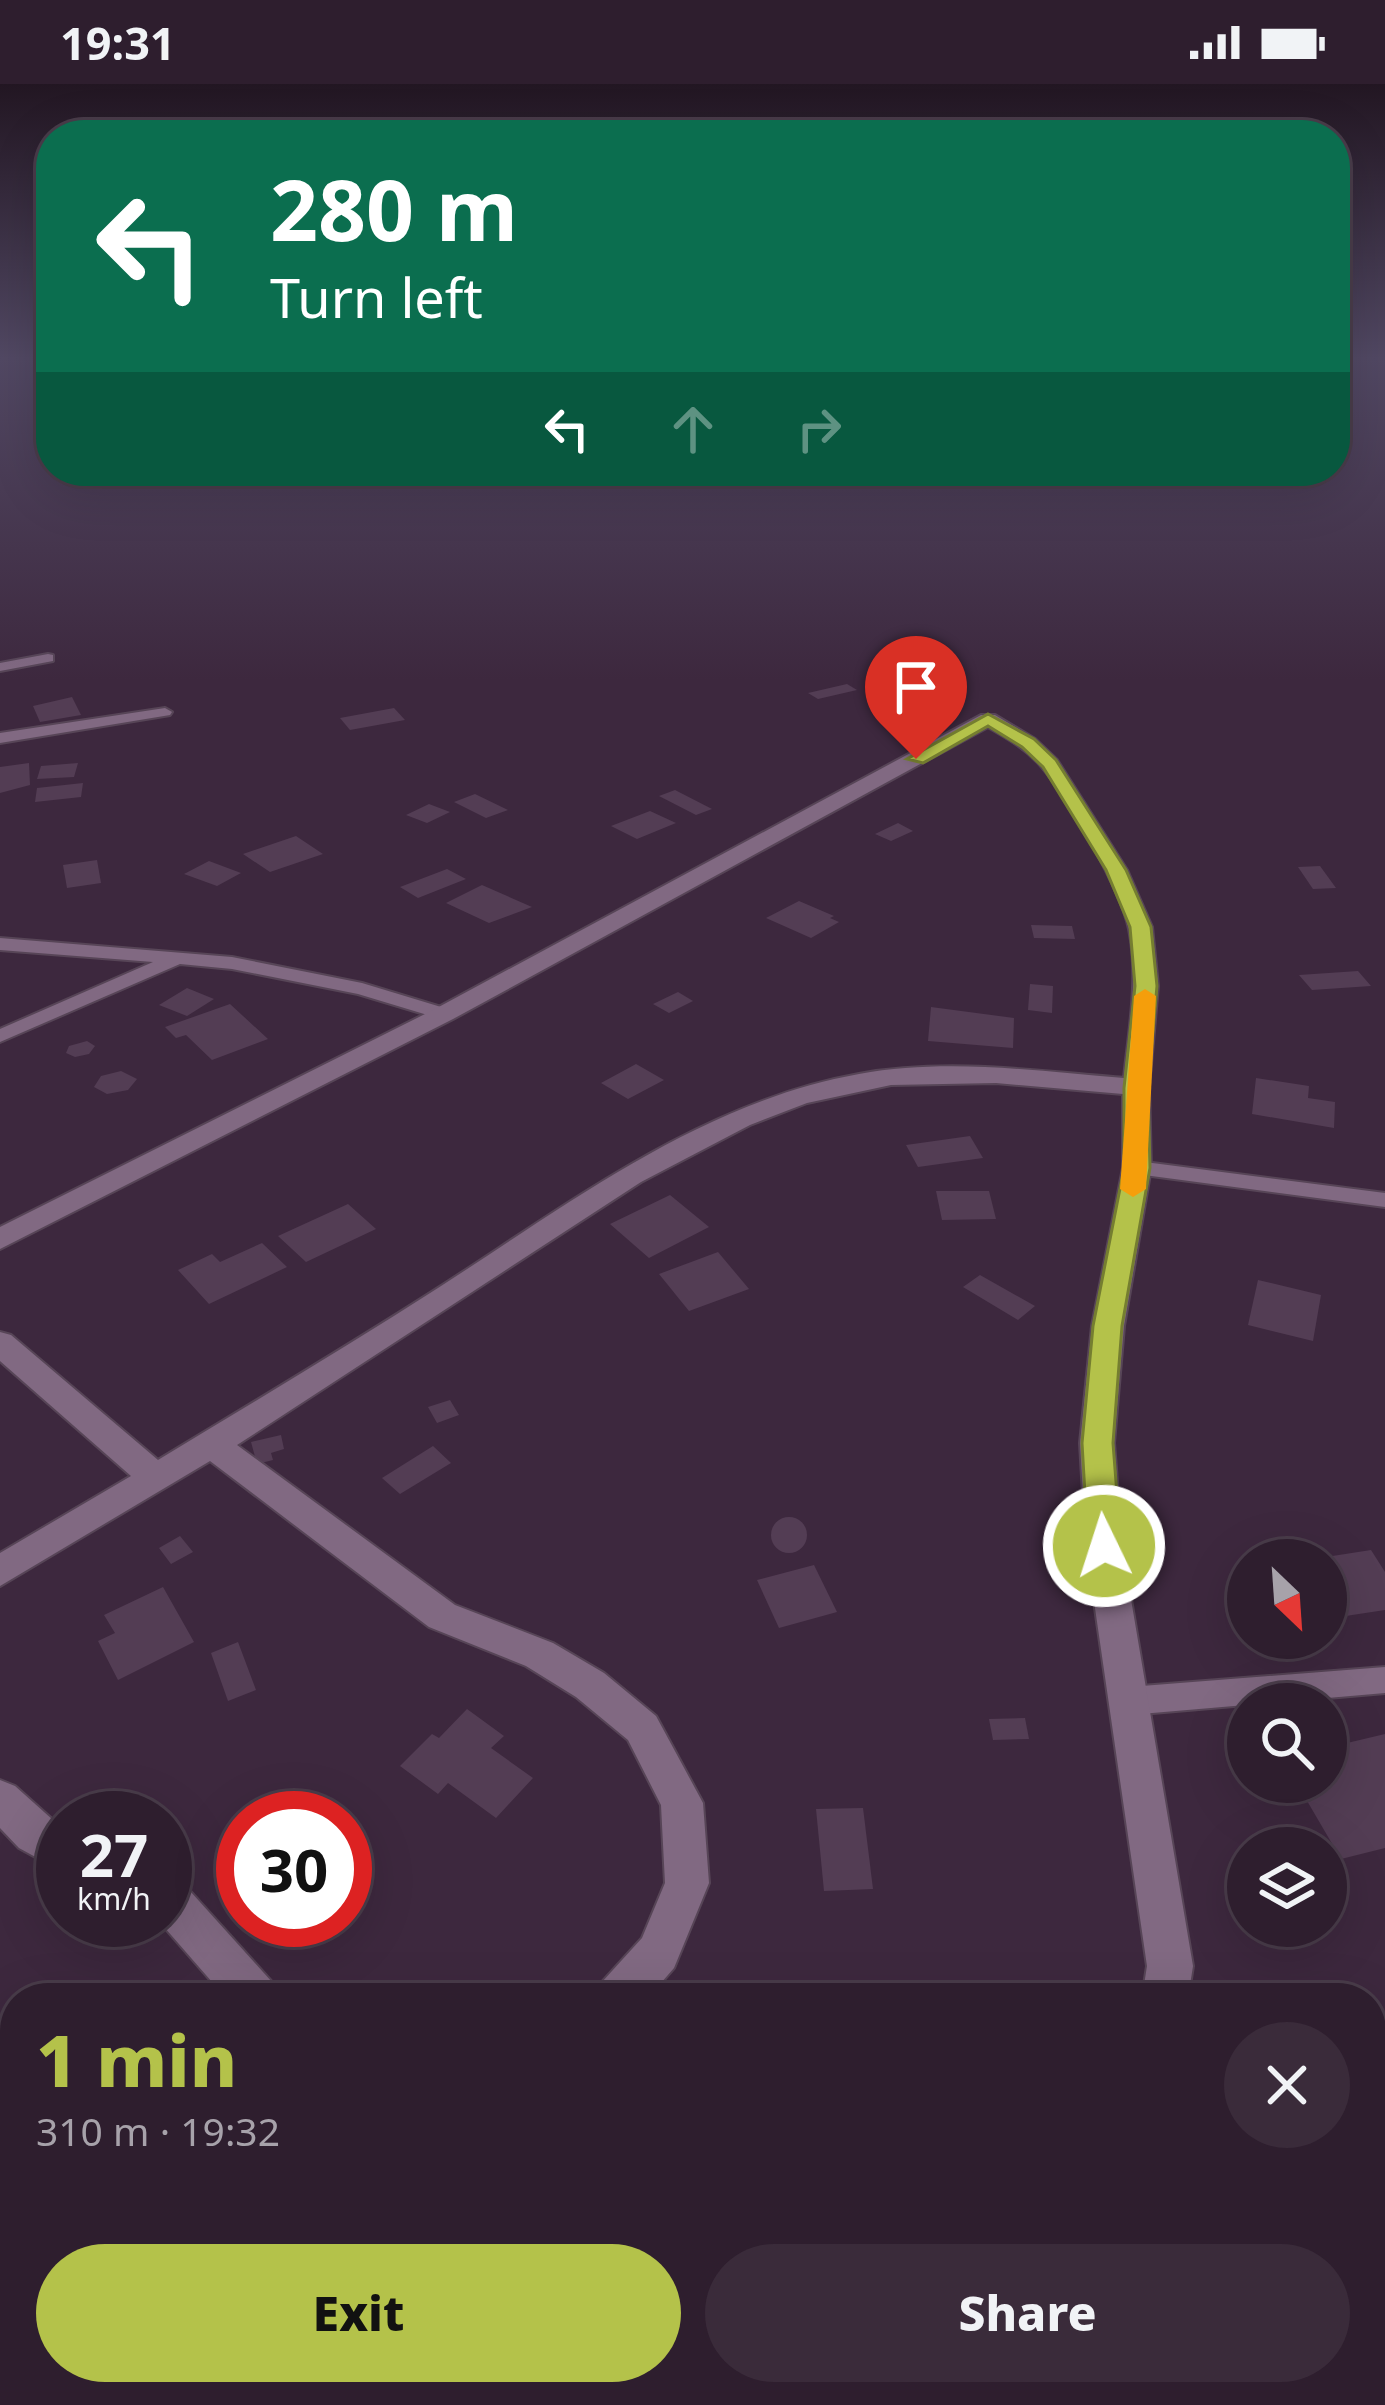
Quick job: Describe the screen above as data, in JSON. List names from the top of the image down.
{
  "north": "bottom right",
  "page": {
    "status": "19:31",
    "turn": ["280 m", "Turn left"],
    "speed": "27 km/h",
    "limit": "30",
    "heading": ["1 min", "310 m · 19:32"],
    "buttons": ["Exit", "Share"]
  }
}
